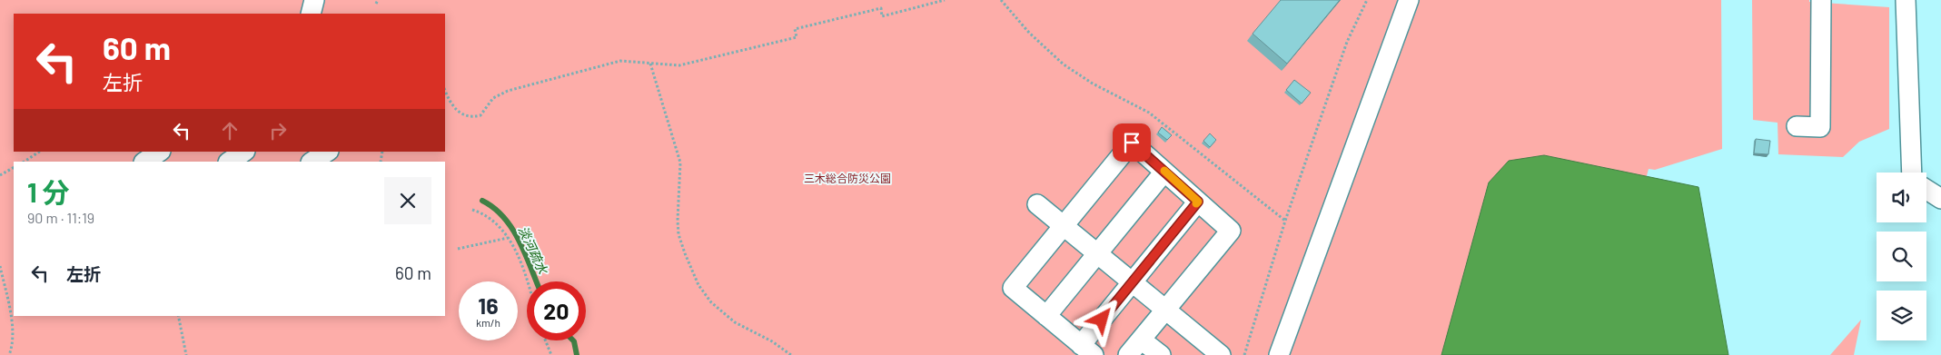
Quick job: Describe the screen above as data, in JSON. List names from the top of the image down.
{
  "water": ["淡河疏水"],
  "parks": ["三木総合防災公園"],
  "page": {
    "turn": ["60 m", "左折"],
    "heading": ["1 分", "90 m · 11:19"],
    "list": [
      {
        "name": "左折",
        "value": "60 m"
      }
    ],
    "speed": "16 km/h",
    "limit": "20"
  }
}
